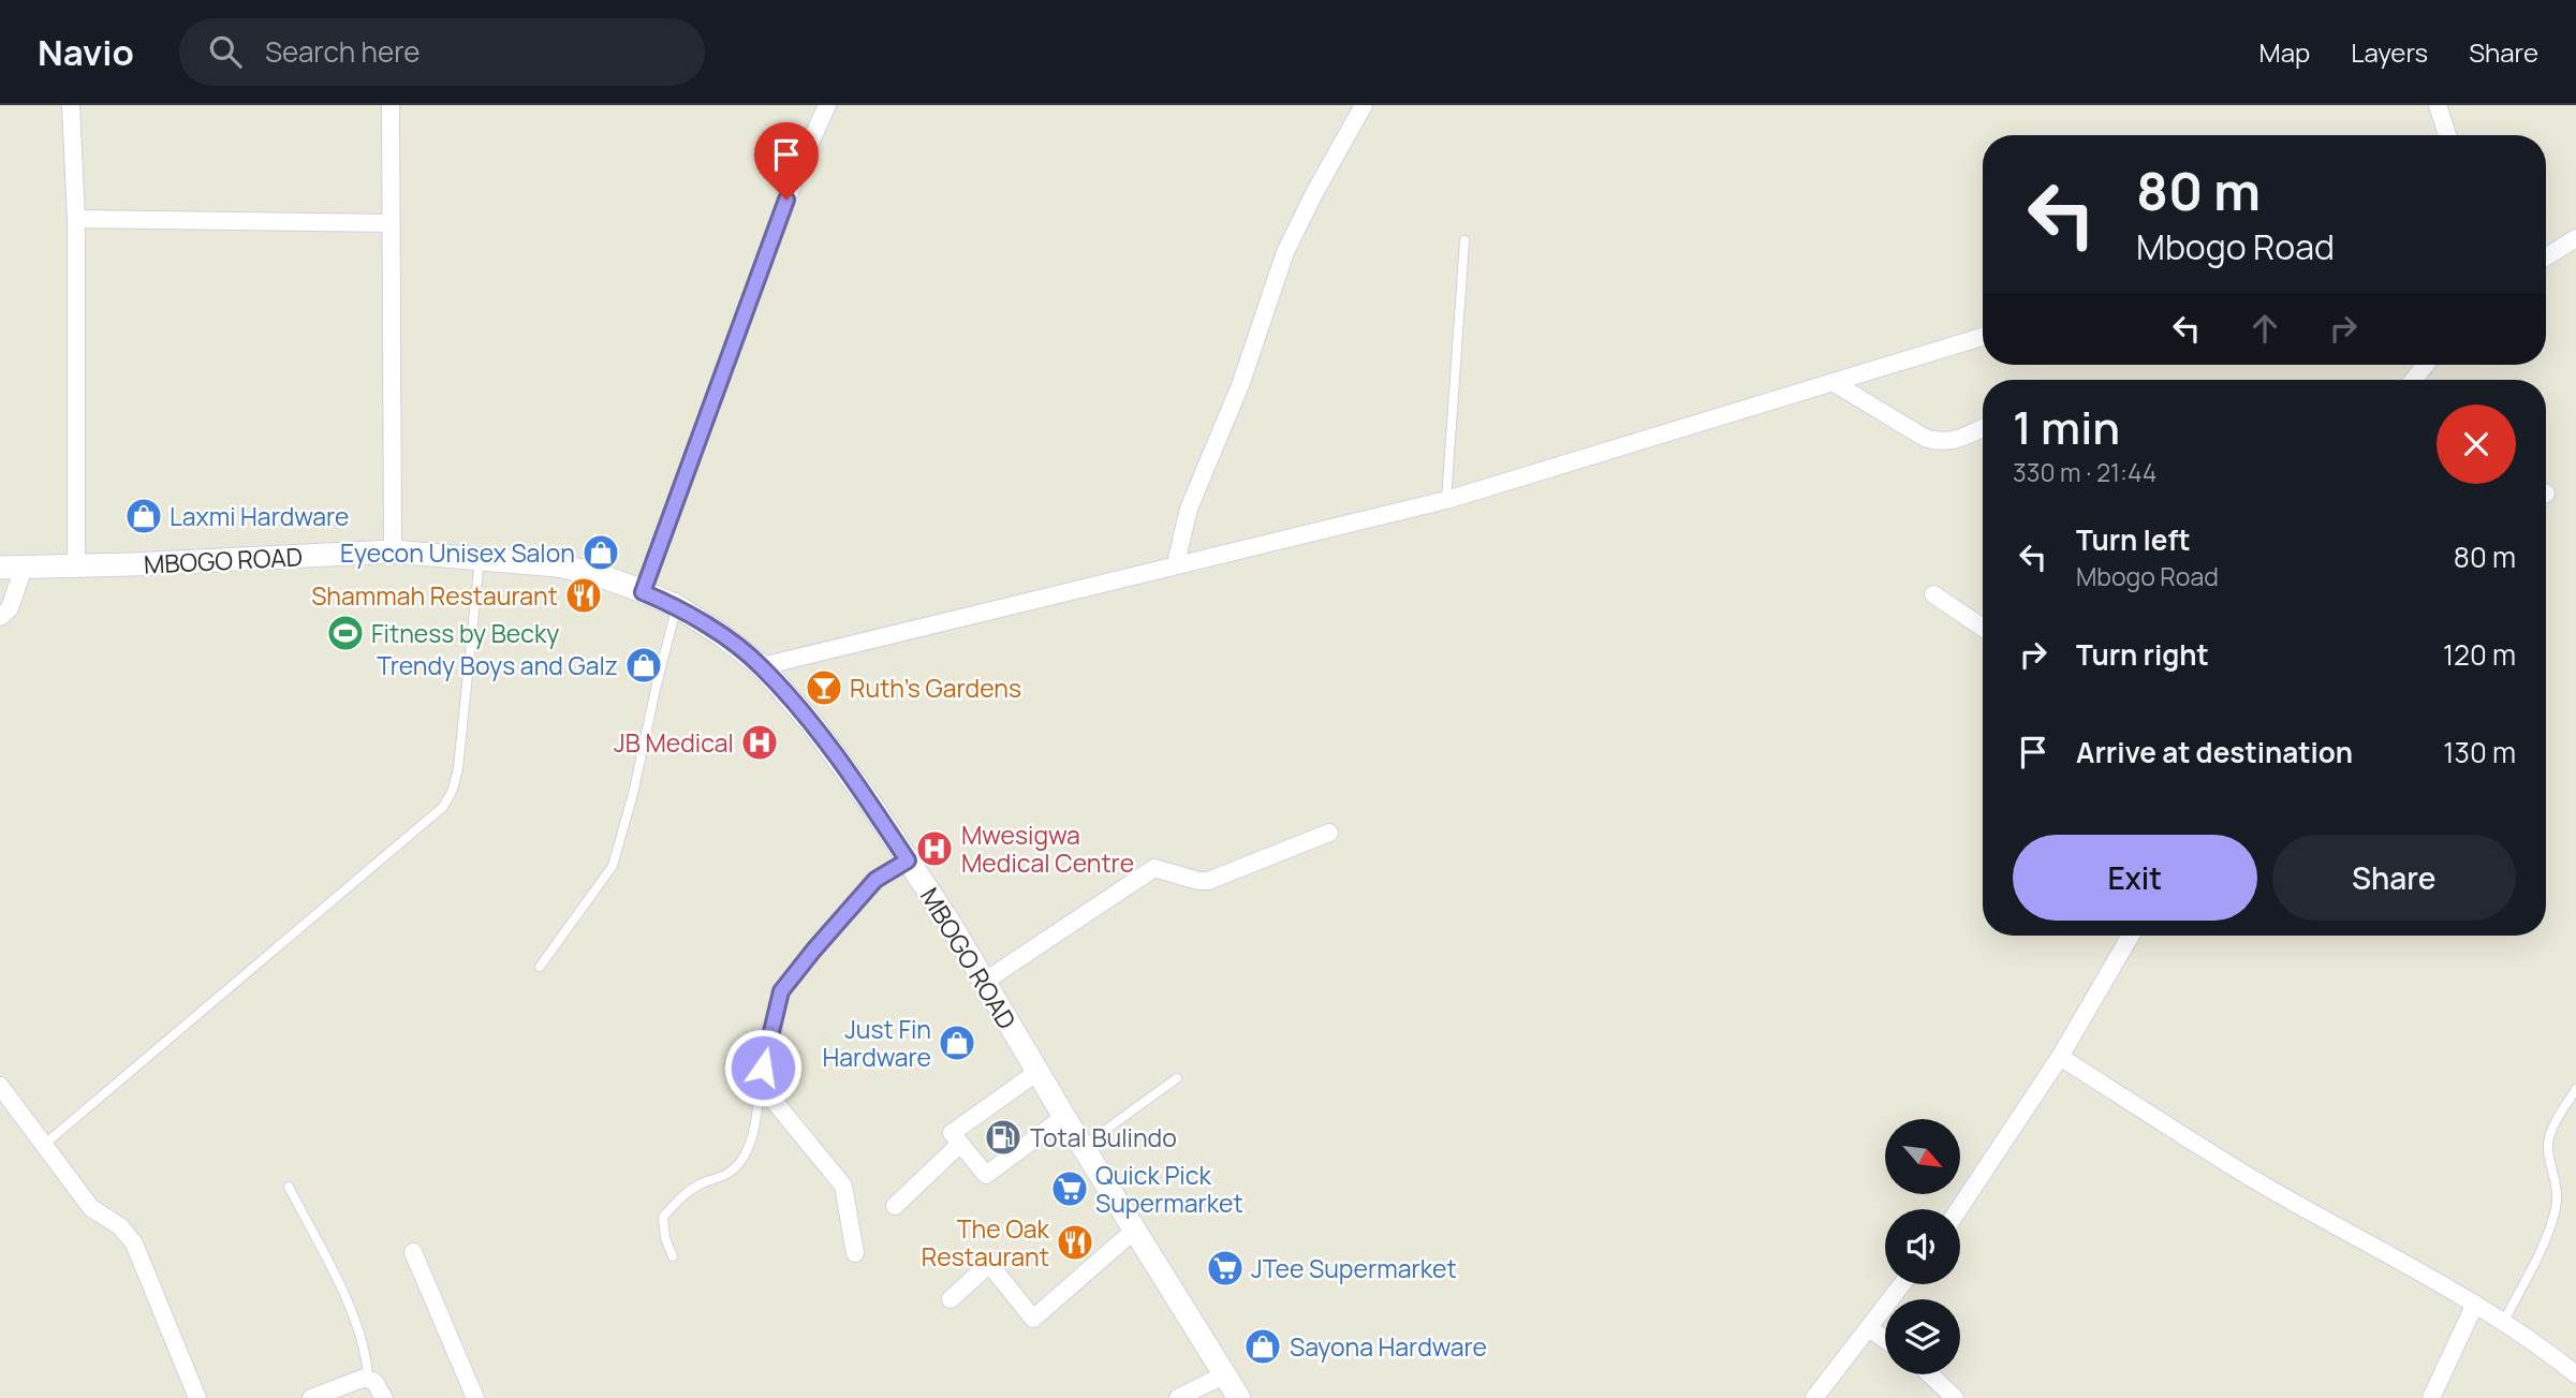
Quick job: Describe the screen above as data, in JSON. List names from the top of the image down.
{
  "streets": {
    "main road": ["MBOGO ROAD"]
  },
  "places": {
    "shop": [
      "Laxmi Hardware",
      "Eyecon Unisex Salon",
      "Trendy Boys and Galz",
      "Just Fin Hardware",
      "Sayona Hardware"
    ],
    "restaurant": ["Shammah Restaurant", "The Oak Restaurant"],
    "sports": ["Fitness by Becky"],
    "bar": ["Ruth's Gardens"],
    "hospital": ["JB Medical", "Mwesigwa Medical Centre"],
    "fuel station": ["Total Bulindo"],
    "supermarket": ["Quick Pick Supermarket", "JTee Supermarket"]
  },
  "north": "bottom right",
  "page": {
    "header": "Navio",
    "search": "Search here",
    "nav": ["Map", "Layers", "Share"],
    "turn": ["80 m", "Mbogo Road"],
    "heading": ["1 min", "330 m · 21:44"],
    "list": [
      {
        "name": "Turn left",
        "note": "Mbogo Road",
        "value": "80 m"
      },
      {
        "name": "Turn right",
        "value": "120 m"
      },
      {
        "name": "Arrive at destination",
        "value": "130 m"
      }
    ],
    "buttons": ["Exit", "Share"]
  }
}
